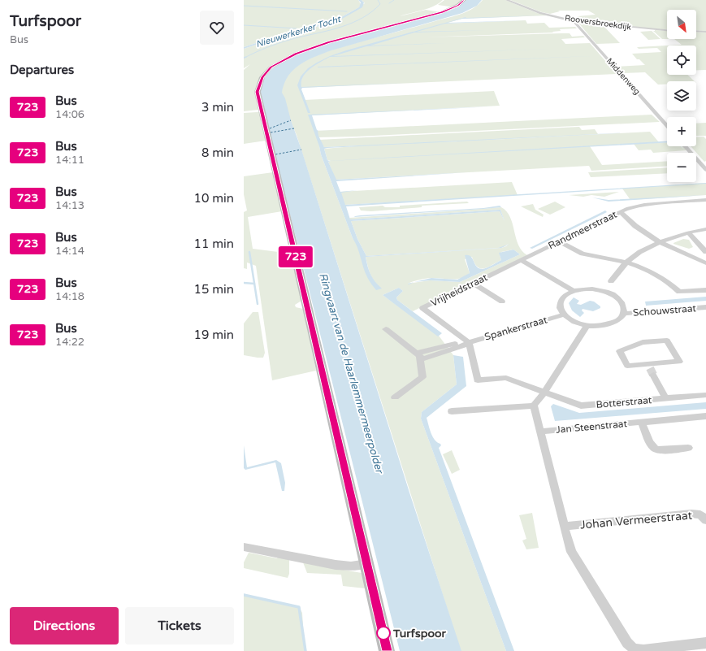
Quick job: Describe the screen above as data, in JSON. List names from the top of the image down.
{
  "streets": {
    "street": [
      "Rooversbroekdijk",
      "Middenweg",
      "Randmeerstraat",
      "Vrijheidstraat",
      "Schouwstraat",
      "Spankerstraat",
      "Botterstraat",
      "Jan Steenstraat",
      "Johan Vermeerstraat"
    ]
  },
  "crossings": [
    ["Rooversbroekdijk", "Middenweg"],
    ["Randmeerstraat", "Vrijheidstraat"],
    ["Vrijheidstraat", "Spankerstraat"],
    ["Schouwstraat", "Spankerstraat"]
  ],
  "water": ["Nieuwerkerker Tocht", "Ringvaart van de Haarlemmermeerpolder"],
  "places": ["Turfspoor"],
  "lines": ["bus line 723"],
  "north": "bottom right",
  "page": {
    "heading": [
      ["Turfspoor", "Bus"],
      "Departures"
    ],
    "on_map": "723",
    "map_buttons": ["+", "−"],
    "list": [
      {
        "mark": "723",
        "name": "Bus",
        "note": "14:06",
        "value": "3 min"
      },
      {
        "mark": "723",
        "name": "Bus",
        "note": "14:11",
        "value": "8 min"
      },
      {
        "mark": "723",
        "name": "Bus",
        "note": "14:13",
        "value": "10 min"
      },
      {
        "mark": "723",
        "name": "Bus",
        "note": "14:14",
        "value": "11 min"
      },
      {
        "mark": "723",
        "name": "Bus",
        "note": "14:18",
        "value": "15 min"
      },
      {
        "mark": "723",
        "name": "Bus",
        "note": "14:22",
        "value": "19 min"
      }
    ],
    "buttons": ["Directions", "Tickets"]
  }
}
